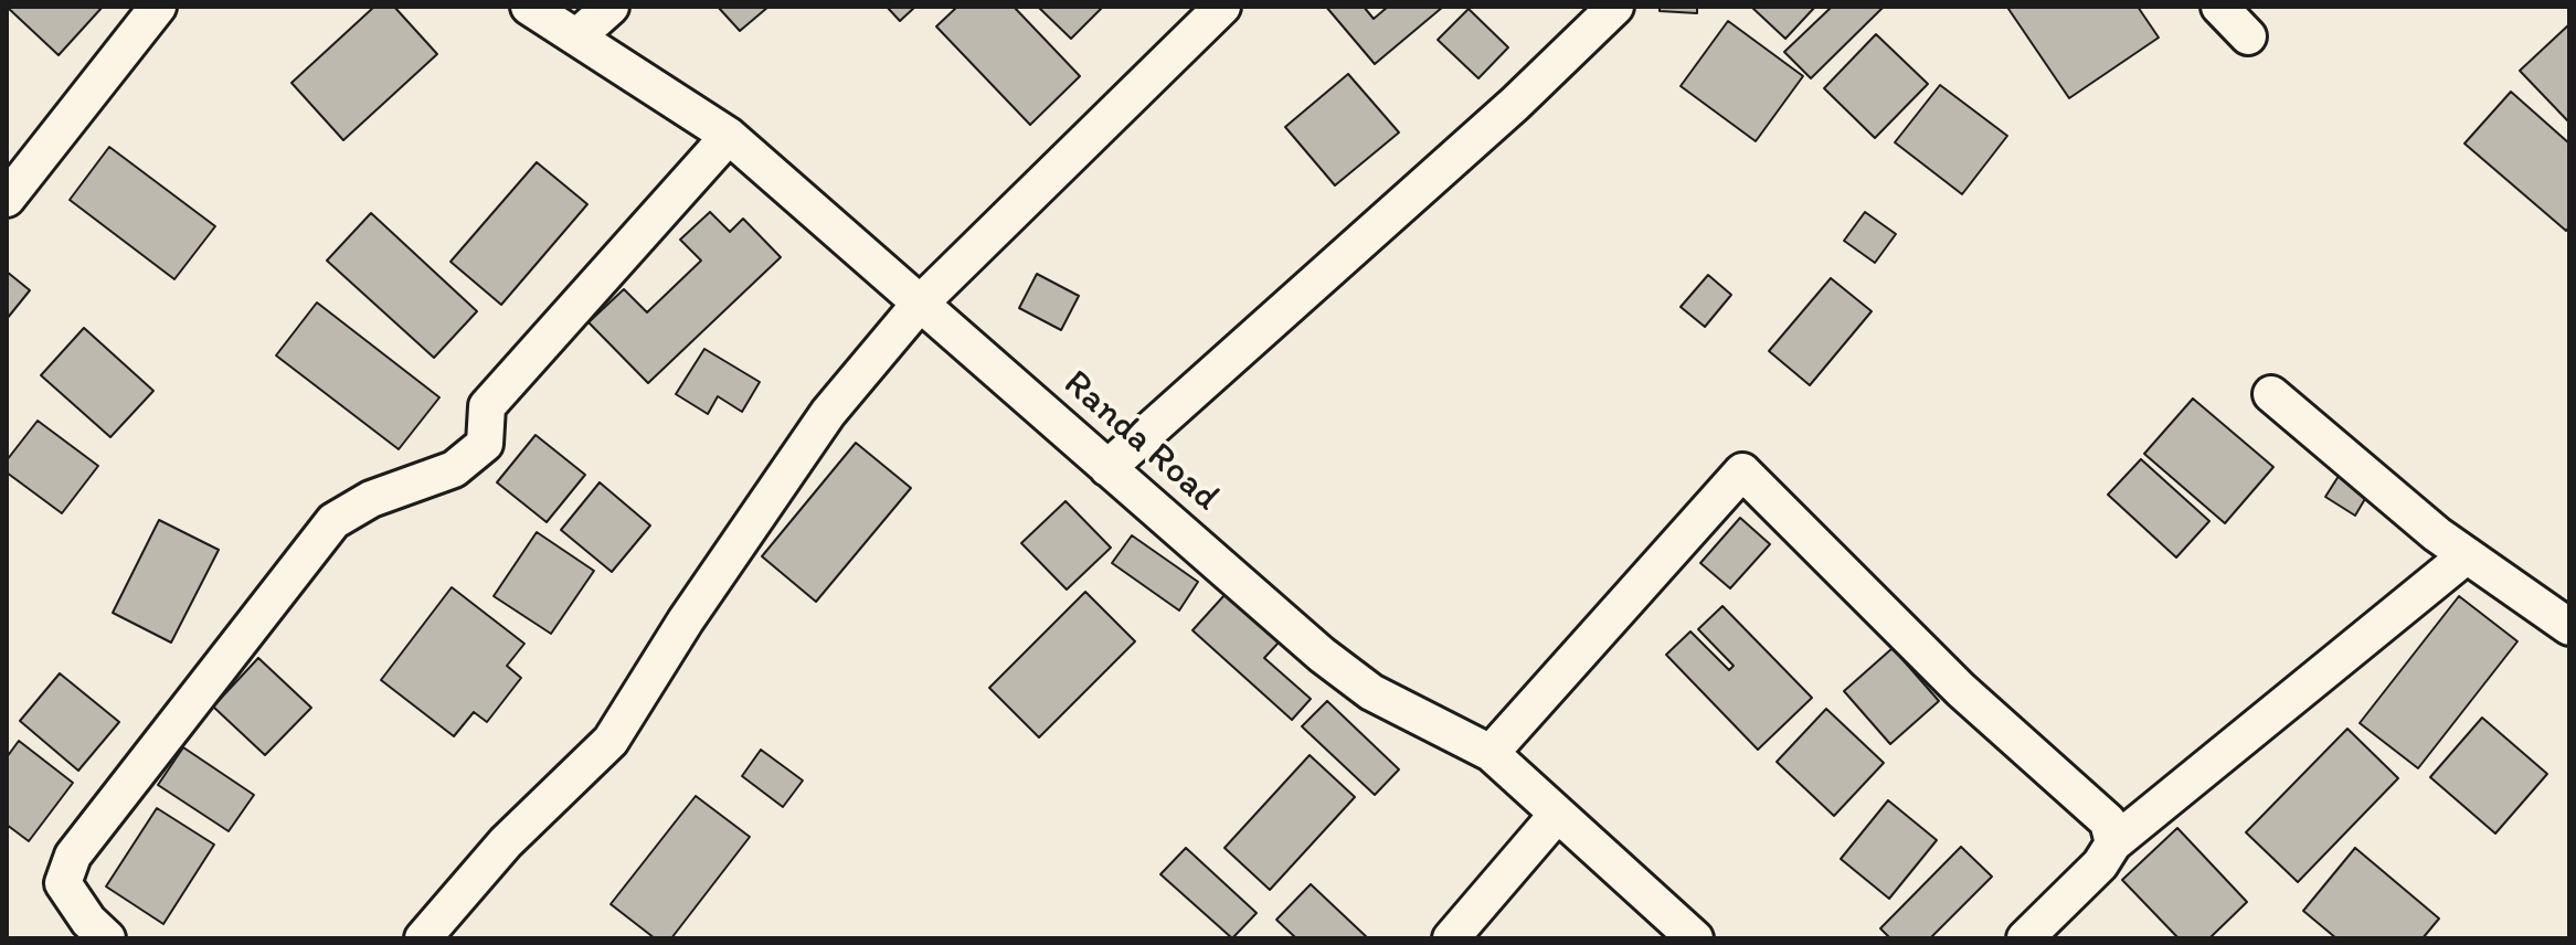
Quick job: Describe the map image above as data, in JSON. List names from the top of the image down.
{
  "streets": {
    "street": ["Randa Road"]
  }
}
